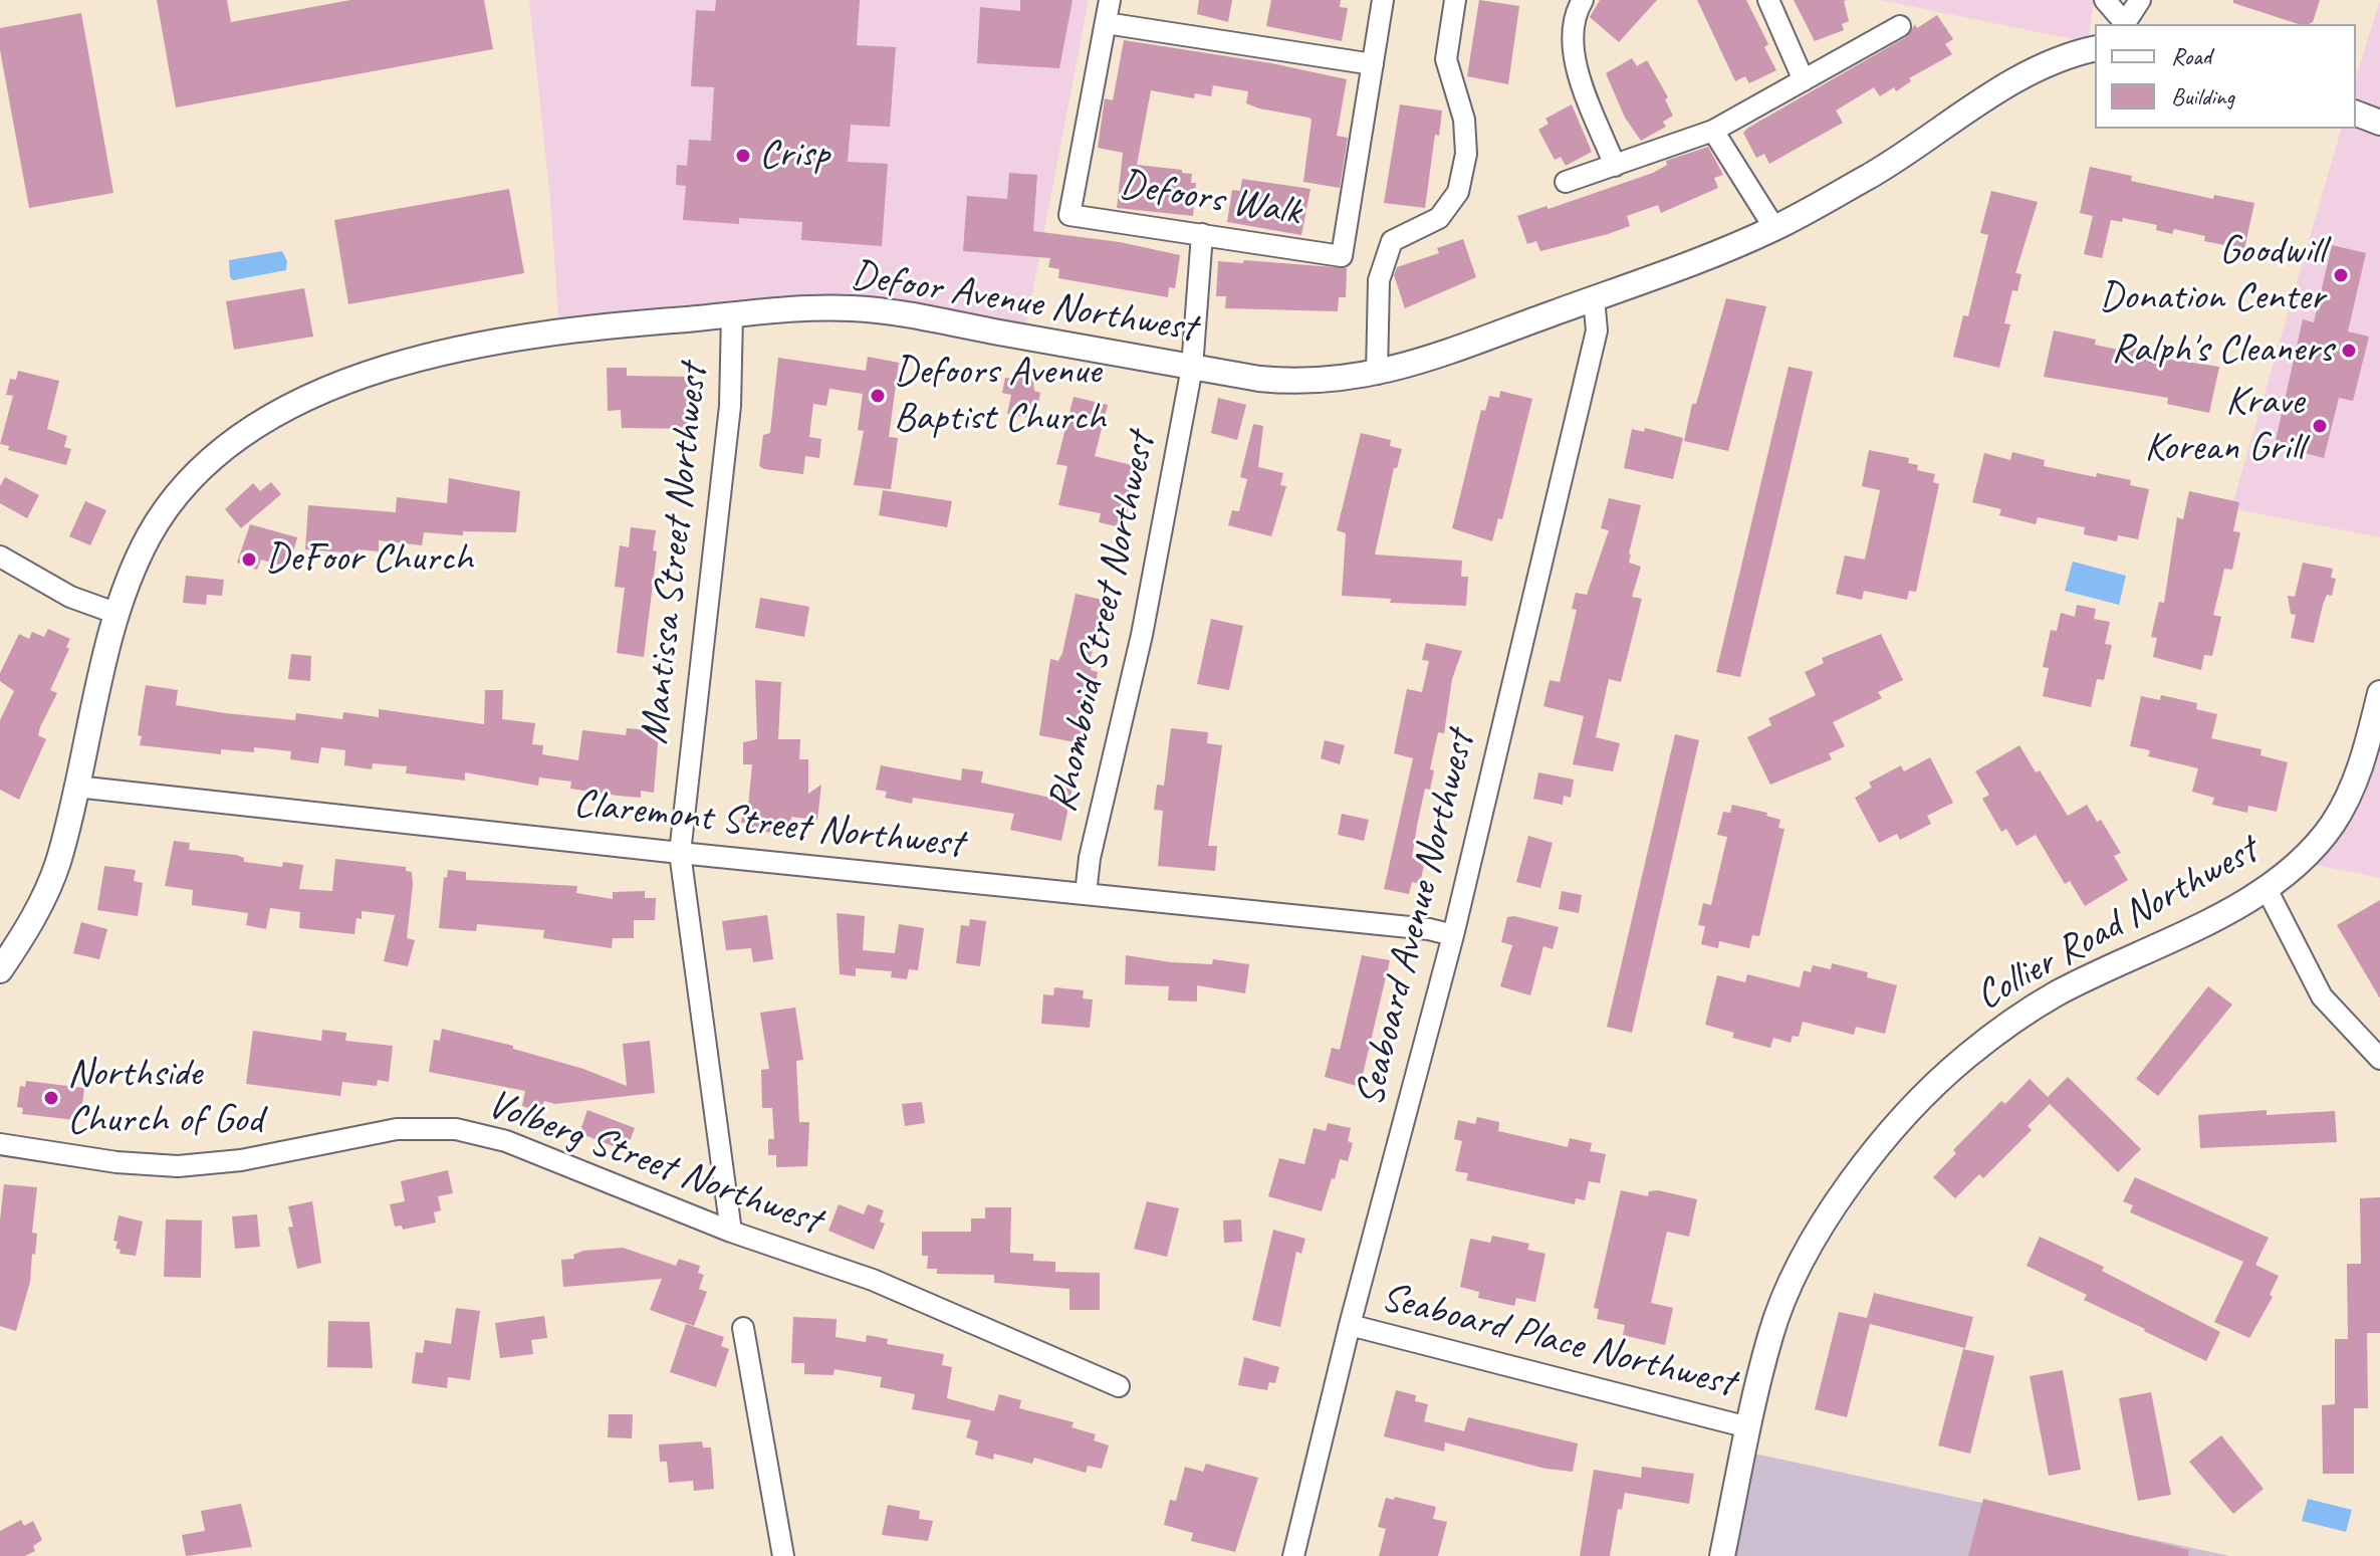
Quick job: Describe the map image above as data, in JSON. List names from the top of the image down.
{
  "streets": {
    "street": [
      "Defoors Walk",
      "Defoor Avenue Northwest",
      "Mantissa Street Northwest",
      "Rhomboid Street Northwest",
      "Claremont Street Northwest",
      "Seaboard Avenue Northwest",
      "Collier Road Northwest",
      "Volberg Street Northwest",
      "Seaboard Place Northwest"
    ]
  },
  "crossings": [
    ["Defoors Walk", "Rhomboid Street Northwest"],
    ["Defoor Avenue Northwest", "Mantissa Street Northwest"],
    ["Defoor Avenue Northwest", "Rhomboid Street Northwest"],
    ["Defoor Avenue Northwest", "Claremont Street Northwest"],
    ["Defoor Avenue Northwest", "Seaboard Avenue Northwest"],
    ["Mantissa Street Northwest", "Claremont Street Northwest"],
    ["Mantissa Street Northwest", "Volberg Street Northwest"],
    ["Rhomboid Street Northwest", "Claremont Street Northwest"],
    ["Claremont Street Northwest", "Seaboard Avenue Northwest"],
    ["Seaboard Avenue Northwest", "Seaboard Place Northwest"],
    ["Collier Road Northwest", "Seaboard Place Northwest"]
  ],
  "places": [
    "Crisp",
    "Goodwill Donation Center",
    "Ralph's Cleaners",
    "Defoors Avenue Baptist Church",
    "Krave Korean Grill",
    "DeFoor Church",
    "Northside Church of God"
  ],
  "legend": ["Road", "Building"]
}
